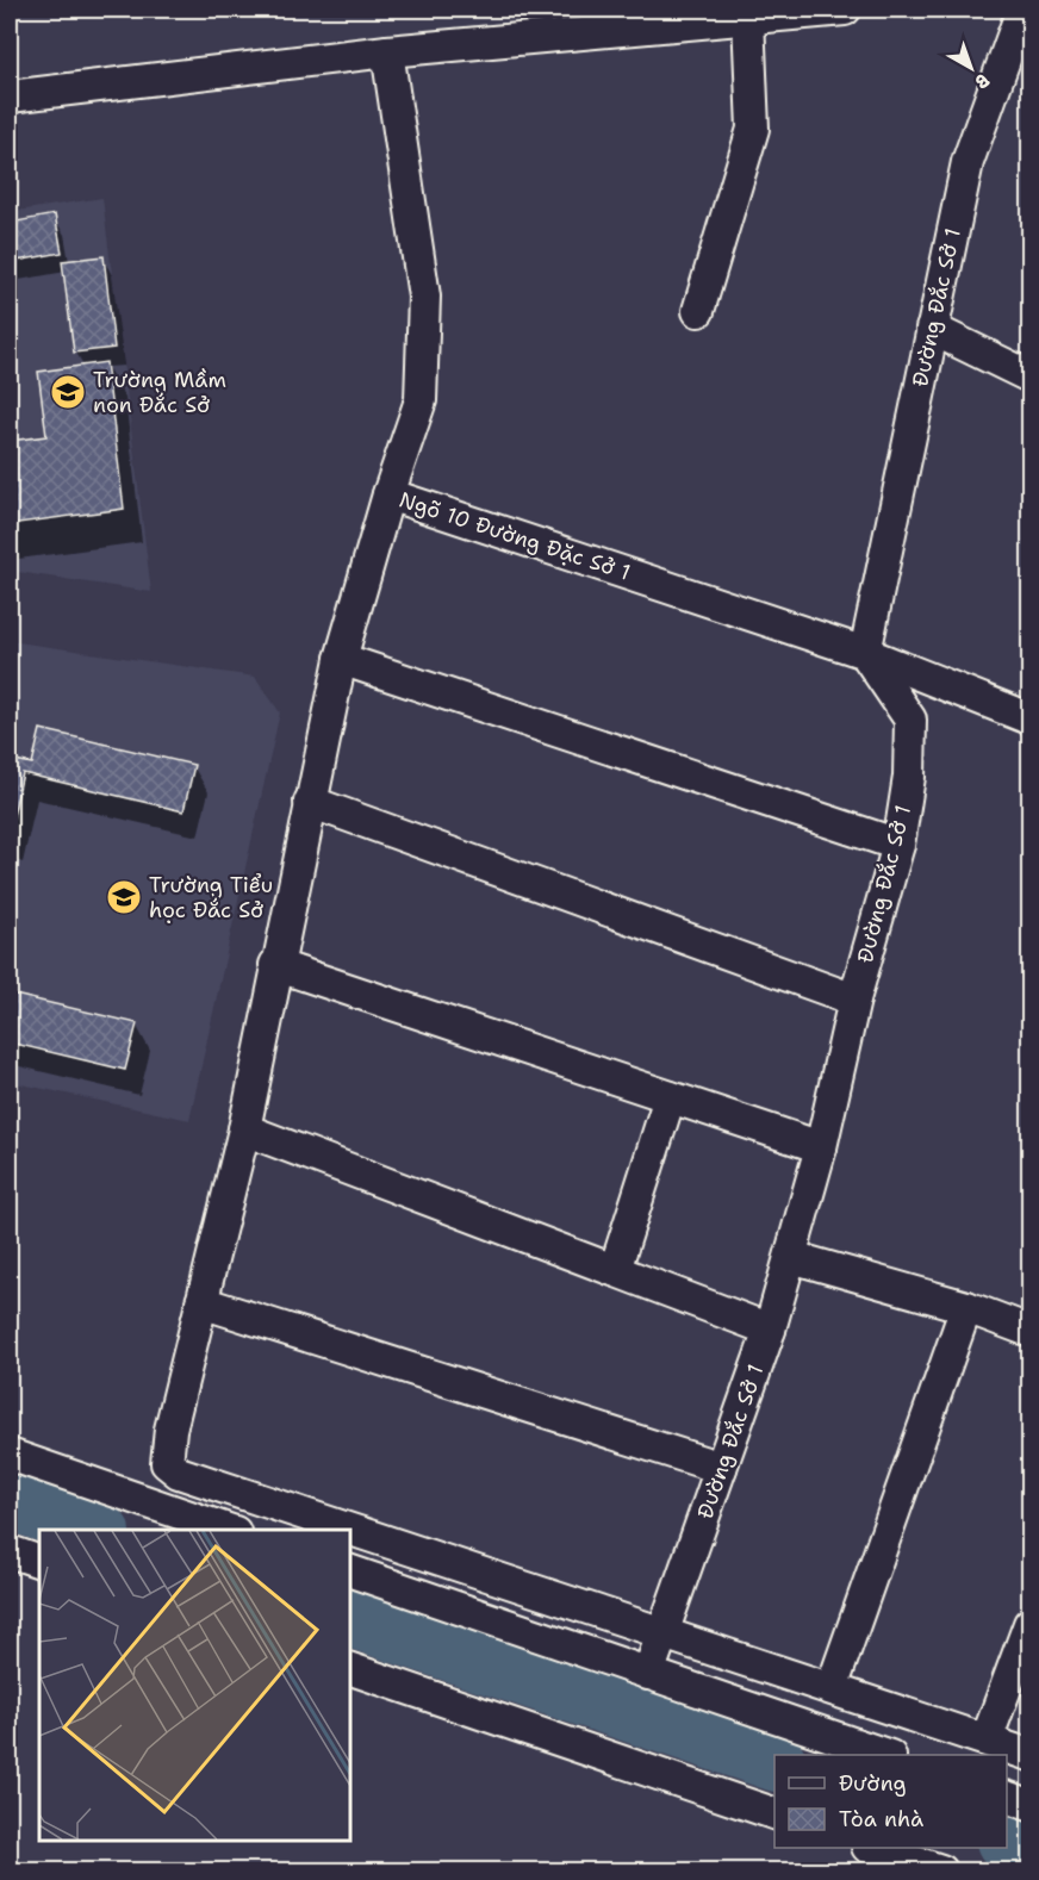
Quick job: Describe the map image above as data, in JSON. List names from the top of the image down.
{
  "streets": {
    "street": ["Đường Đắc Sở 1", "Ngõ 10 Đường Đặc Sở 1"]
  },
  "crossings": [
    ["Đường Đắc Sở 1", "Ngõ 10 Đường Đặc Sở 1"]
  ],
  "places": {
    "school or university": ["Trường Mầm non Đắc Sở", "Trường Tiểu học Đắc Sở"]
  },
  "legend": ["Đường", "Tòa nhà"],
  "north": "bottom right"
}
